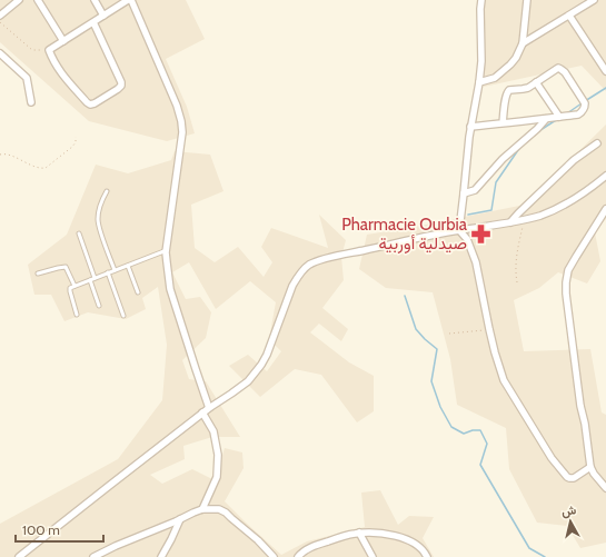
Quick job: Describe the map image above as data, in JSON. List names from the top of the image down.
{
  "places": {
    "pharmacy": ["Pharmacie Ourbia صيدلية أوربية"]
  },
  "scale_bar": "100 m",
  "north": "top"
}
